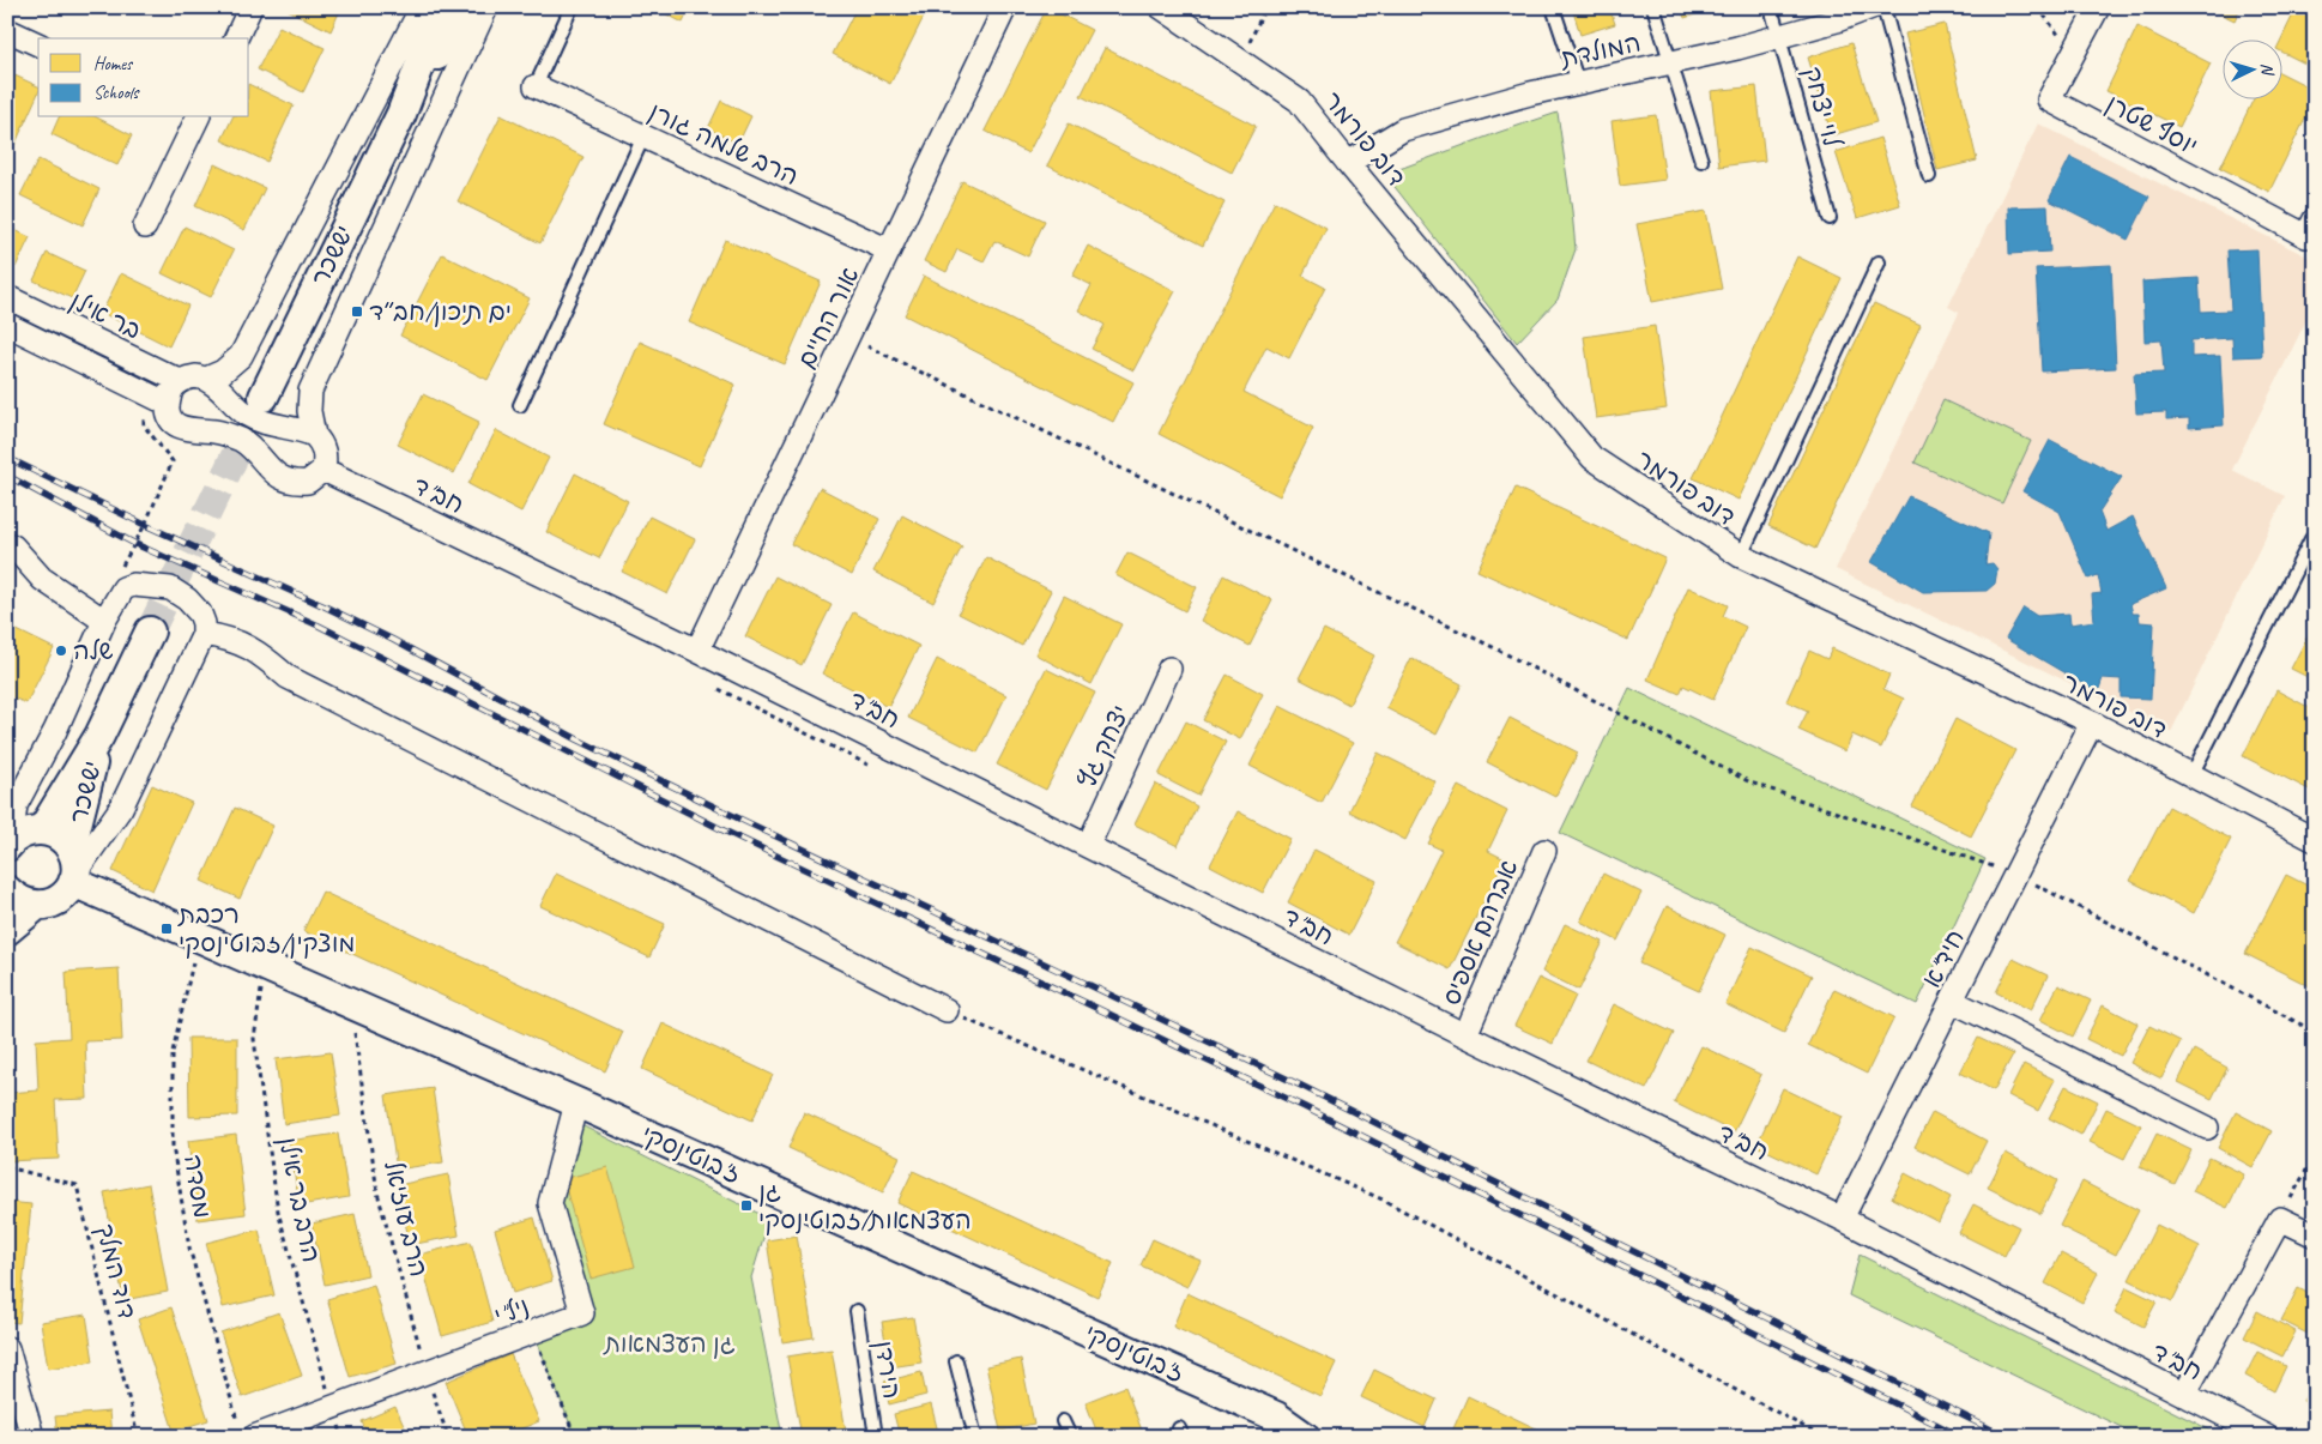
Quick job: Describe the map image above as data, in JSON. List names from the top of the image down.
{
  "streets": {
    "street": [
      "המולדת",
      "יוסף שטרן",
      "דוב פורמר",
      "הרב שלמה גורן",
      "יששכר",
      "בר אילן",
      "אור החיים",
      "חב\"ד",
      "יצחק גץ",
      "אברהם אספיס",
      "חיד\"א",
      "ז'בוטינסקי",
      "ניל\"י"
    ],
    "lane": ["לוי יצחק", "הירדן"],
    "path": [
      "מסדה",
      "הרב בר אילן",
      "הרב עוזיאל",
      "דוד המלך"
    ]
  },
  "crossings": [
    ["המולדת", "לוי יצחק"],
    ["המולדת", "דוב פורמר"],
    ["דוב פורמר", "חיד\"א"],
    ["הרב שלמה גורן", "אור החיים"],
    ["יששכר", "ז'בוטינסקי"],
    ["אור החיים", "חב\"ד"],
    ["חב\"ד", "יצחק גץ"],
    ["חב\"ד", "אברהם אספיס"],
    ["חב\"ד", "חיד\"א"],
    ["ז'בוטינסקי", "מסדה"],
    ["ז'בוטינסקי", "הרב בר אילן"],
    ["ז'בוטינסקי", "הרב עוזיאל"],
    ["ז'בוטינסקי", "ניל\"י"],
    ["מסדה", "ניל\"י"],
    ["הרב בר אילן", "ניל\"י"],
    ["הרב עוזיאל", "ניל\"י"]
  ],
  "parks": ["גן העצמאות"],
  "places": {
    "transit": ["ים תיכון/חב״ד", "רכבת מוצקין/זבוטינסקי", "גן העצמאות/זבוטינסקי"],
    "other": ["שלה"]
  },
  "legend": ["Homes", "Schools"],
  "north": "right"
}
